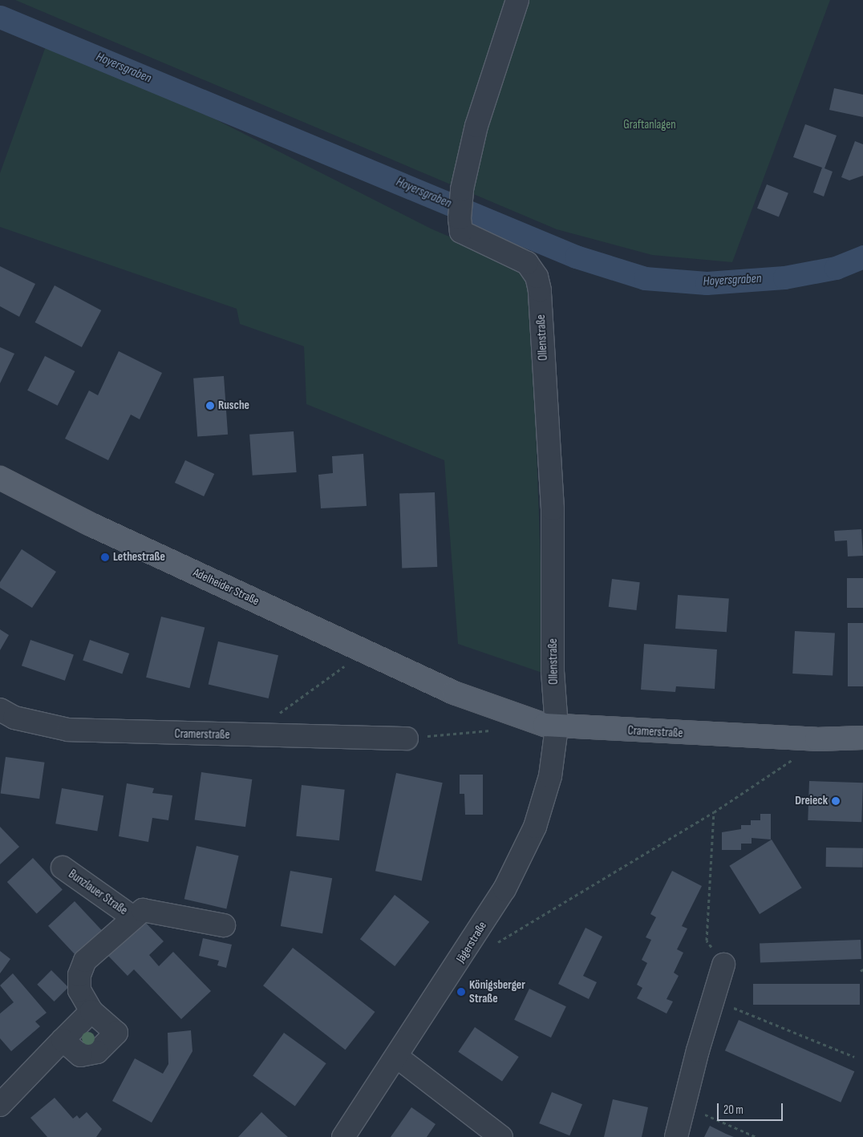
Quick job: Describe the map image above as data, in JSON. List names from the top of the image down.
{
  "streets": {
    "main road": ["Adelheider Straße", "Cramerstraße"],
    "street": ["Ollenstraße", "Bunzlauer Straße", "Jägerstraße"]
  },
  "crossings": [
    ["Ollenstraße", "Cramerstraße"],
    ["Ollenstraße", "Jägerstraße"],
    ["Adelheider Straße", "Cramerstraße"],
    ["Cramerstraße", "Jägerstraße"]
  ],
  "water": ["Hoyersgraben"],
  "parks": ["Graftanlagen"],
  "places": [
    "Rusche",
    "Lethestraße",
    "Dreieck",
    "Königsberger Straße"
  ],
  "scale_bar": "20 m"
}
